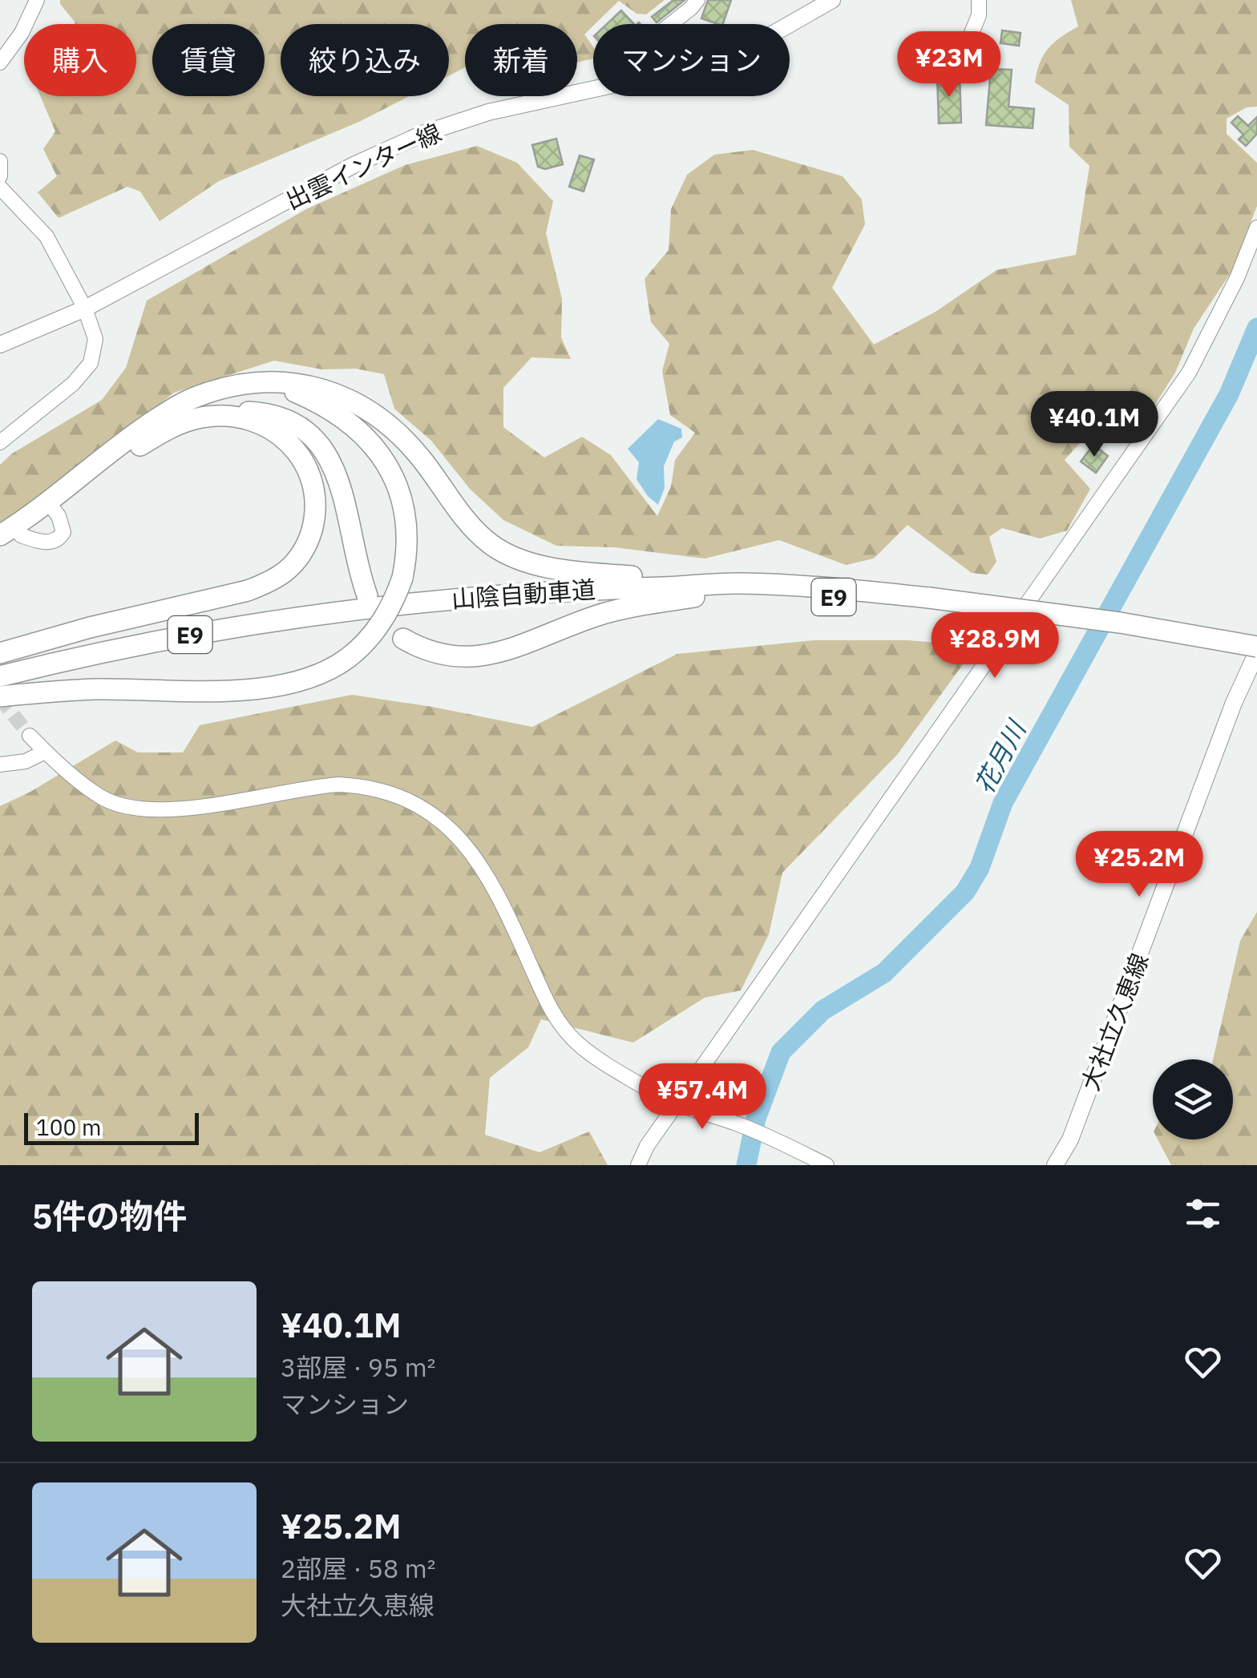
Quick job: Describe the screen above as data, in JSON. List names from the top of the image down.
{
  "streets": {
    "highway": ["山陰自動車道", "E9"],
    "main road": ["出雲インター線", "大社立久恵線"]
  },
  "crossings": [
    ["山陰自動車道", "E9"],
    ["山陰自動車道", "大社立久恵線"]
  ],
  "water": ["花月川"],
  "scale_bar": "100 m",
  "page": {
    "chip": [
      "購入",
      "賃貸",
      "絞り込み",
      "新着",
      "マンション"
    ],
    "price": [
      "¥23M",
      "¥40.1M",
      "¥28.9M",
      "¥25.2M",
      "¥57.4M"
    ],
    "scale": "100 m",
    "heading": "5件の物件",
    "list": [
      {
        "name": "¥40.1M",
        "note": "3部屋 · 95 m² · マンション"
      },
      {
        "name": "¥25.2M",
        "note": "2部屋 · 58 m² · 大社立久恵線"
      }
    ]
  }
}
